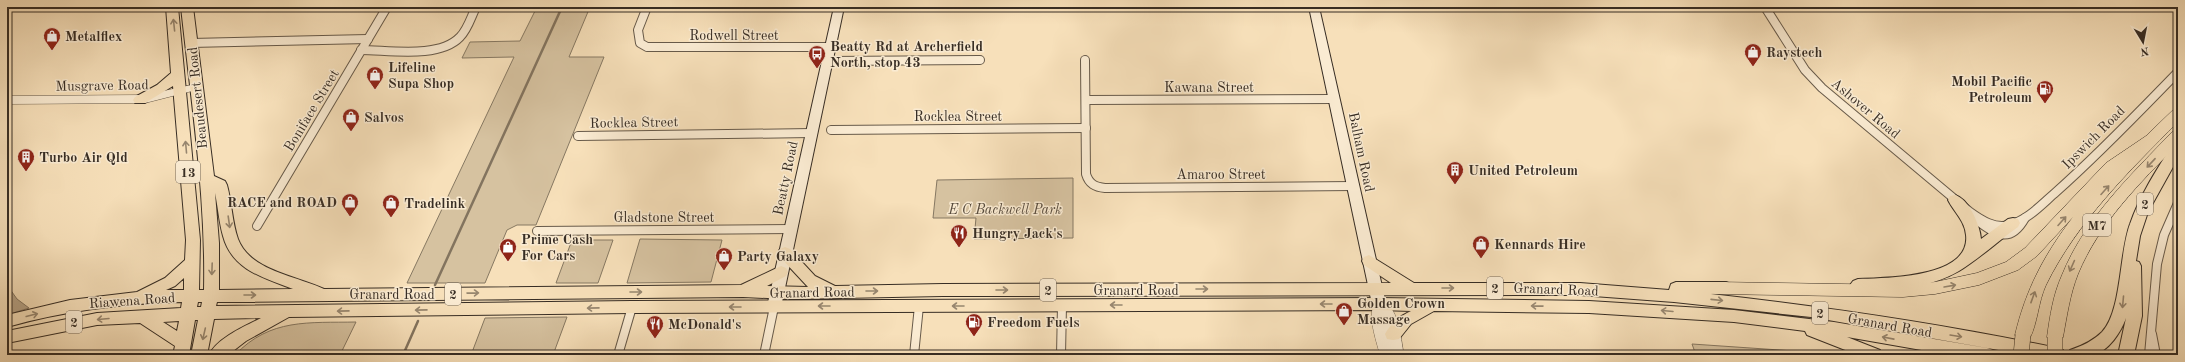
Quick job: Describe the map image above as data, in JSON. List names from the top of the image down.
{
  "streets": {
    "highway": [
      "Beaudesert Road",
      "13",
      "2",
      "M7",
      "Granard Road",
      "Riawena Road"
    ],
    "main road": ["Balham Road", "Beatty Road"],
    "street": [
      "Rodwell Street",
      "Musgrave Road",
      "Kawana Street",
      "Ashover Road",
      "Boniface Street",
      "Rocklea Street",
      "Ipswich Road",
      "Amaroo Street",
      "Gladstone Street"
    ]
  },
  "crossings": [
    ["Rodwell Street", "Beatty Road"],
    ["Musgrave Road", "Beaudesert Road"],
    ["Kawana Street", "Balham Road"],
    ["Beaudesert Road", "Granard Road"],
    ["Beaudesert Road", "Riawena Road"],
    ["Ashover Road", "Ipswich Road"],
    ["Rocklea Street", "Amaroo Street"],
    ["Rocklea Street", "Beatty Road"],
    ["Balham Road", "Amaroo Street"],
    ["Balham Road", "Granard Road"],
    ["Beatty Road", "Gladstone Street"],
    ["Beatty Road", "Granard Road"],
    ["M7", "Granard Road"],
    ["Granard Road", "Riawena Road"]
  ],
  "parks": ["E C Backwell Park"],
  "places": {
    "shop": [
      "Metalflex",
      "Raystech",
      "Lifeline Supa Shop",
      "Salvos",
      "RACE and ROAD",
      "Tradelink",
      "Kennards Hire",
      "Prime Cash For Cars",
      "Party Galaxy",
      "Golden Crown Massage"
    ],
    "bus stop": ["Beatty Rd at Archerfield North, stop 43"],
    "fuel station": ["Mobil Pacific Petroleum", "Freedom Fuels"],
    "building": ["Turbo Air Qld", "United Petroleum"],
    "restaurant": ["Hungry Jack's", "McDonald's"]
  },
  "north": "bottom"
}
